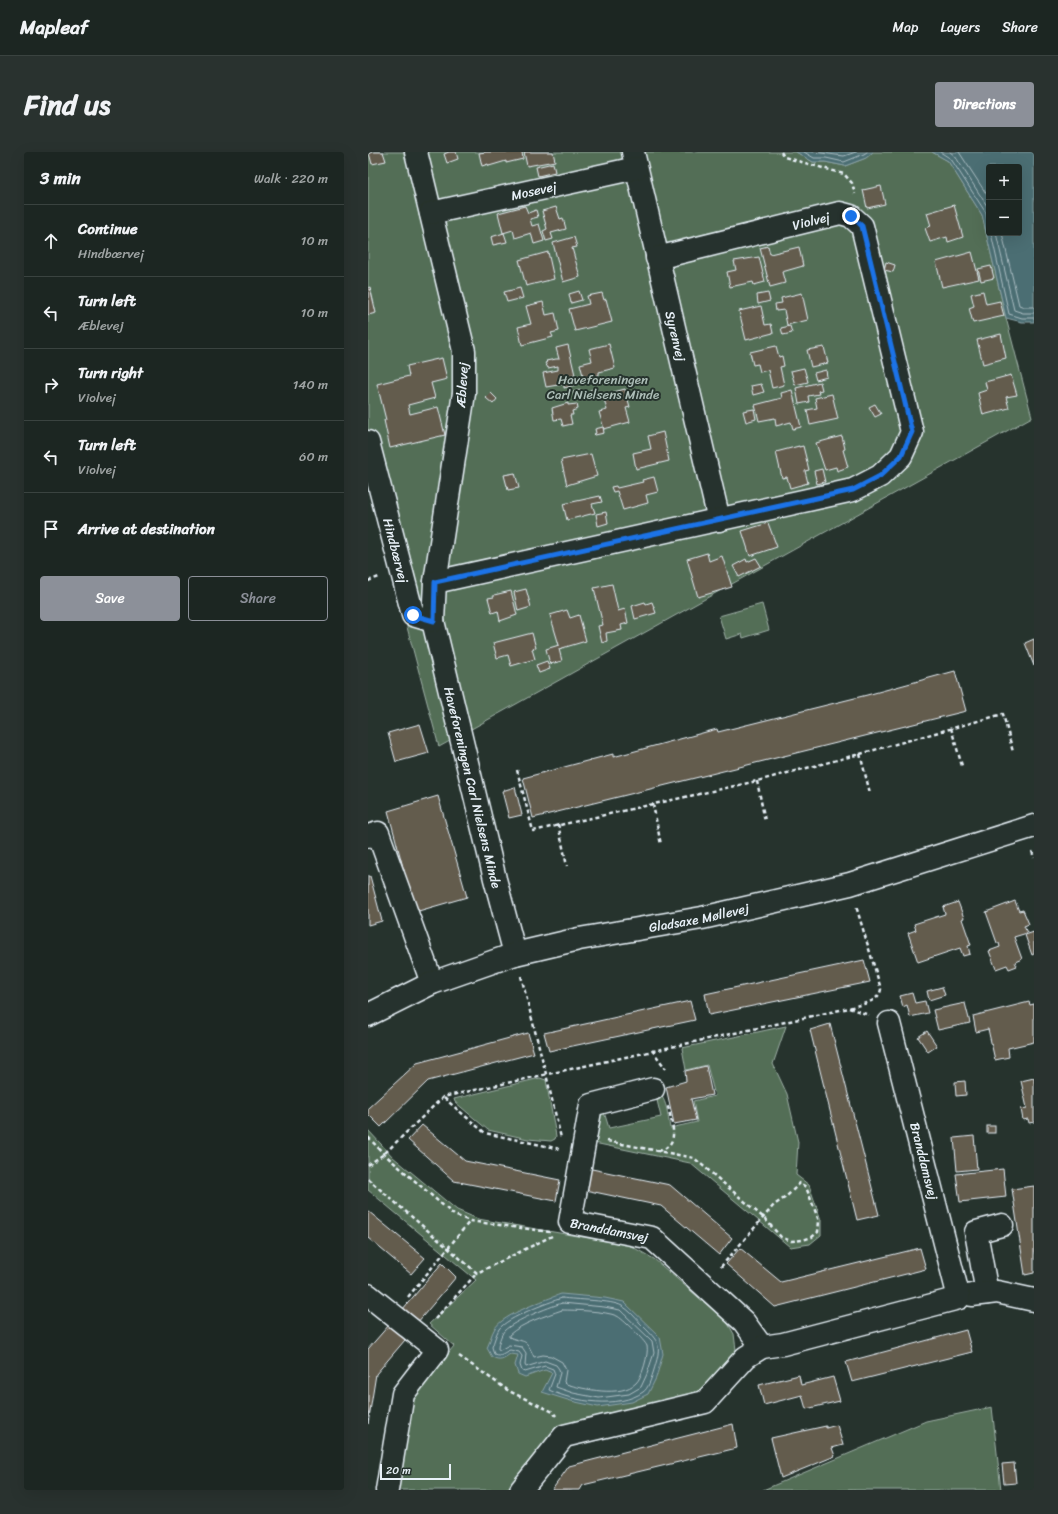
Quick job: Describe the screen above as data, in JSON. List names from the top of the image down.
{
  "streets": {
    "street": [
      "Mosevej",
      "Violvej",
      "Syrenvej",
      "Æblevej",
      "Hindbærvej",
      "Haveforeningen Carl Nielsens Minde",
      "Gladsaxe Møllevej",
      "Branddamsvej"
    ]
  },
  "crossings": [
    ["Mosevej", "Syrenvej"],
    ["Mosevej", "Æblevej"],
    ["Violvej", "Syrenvej"],
    ["Æblevej", "Hindbærvej"],
    ["Æblevej", "Haveforeningen Carl Nielsens Minde"],
    ["Hindbærvej", "Haveforeningen Carl Nielsens Minde"],
    ["Haveforeningen Carl Nielsens Minde", "Gladsaxe Møllevej"]
  ],
  "parks": ["Haveforeningen Carl Nielsens Minde"],
  "scale_bar": "20 m",
  "page": {
    "header": "Mapleaf",
    "nav": ["Map", "Layers", "Share"],
    "title": "Find us",
    "buttons": [
      "Directions",
      ["Save", "Share"]
    ],
    "heading": ["3 min", "Walk · 220 m"],
    "map_buttons": ["+", "−"],
    "list": [
      ["Continue", "Hindbærvej", "10 m"],
      ["Turn left", "Æblevej", "10 m"],
      ["Turn right", "Violvej", "140 m"],
      ["Turn left", "Violvej", "60 m"],
      "Arrive at destination"
    ],
    "scale": "20 m"
  }
}
